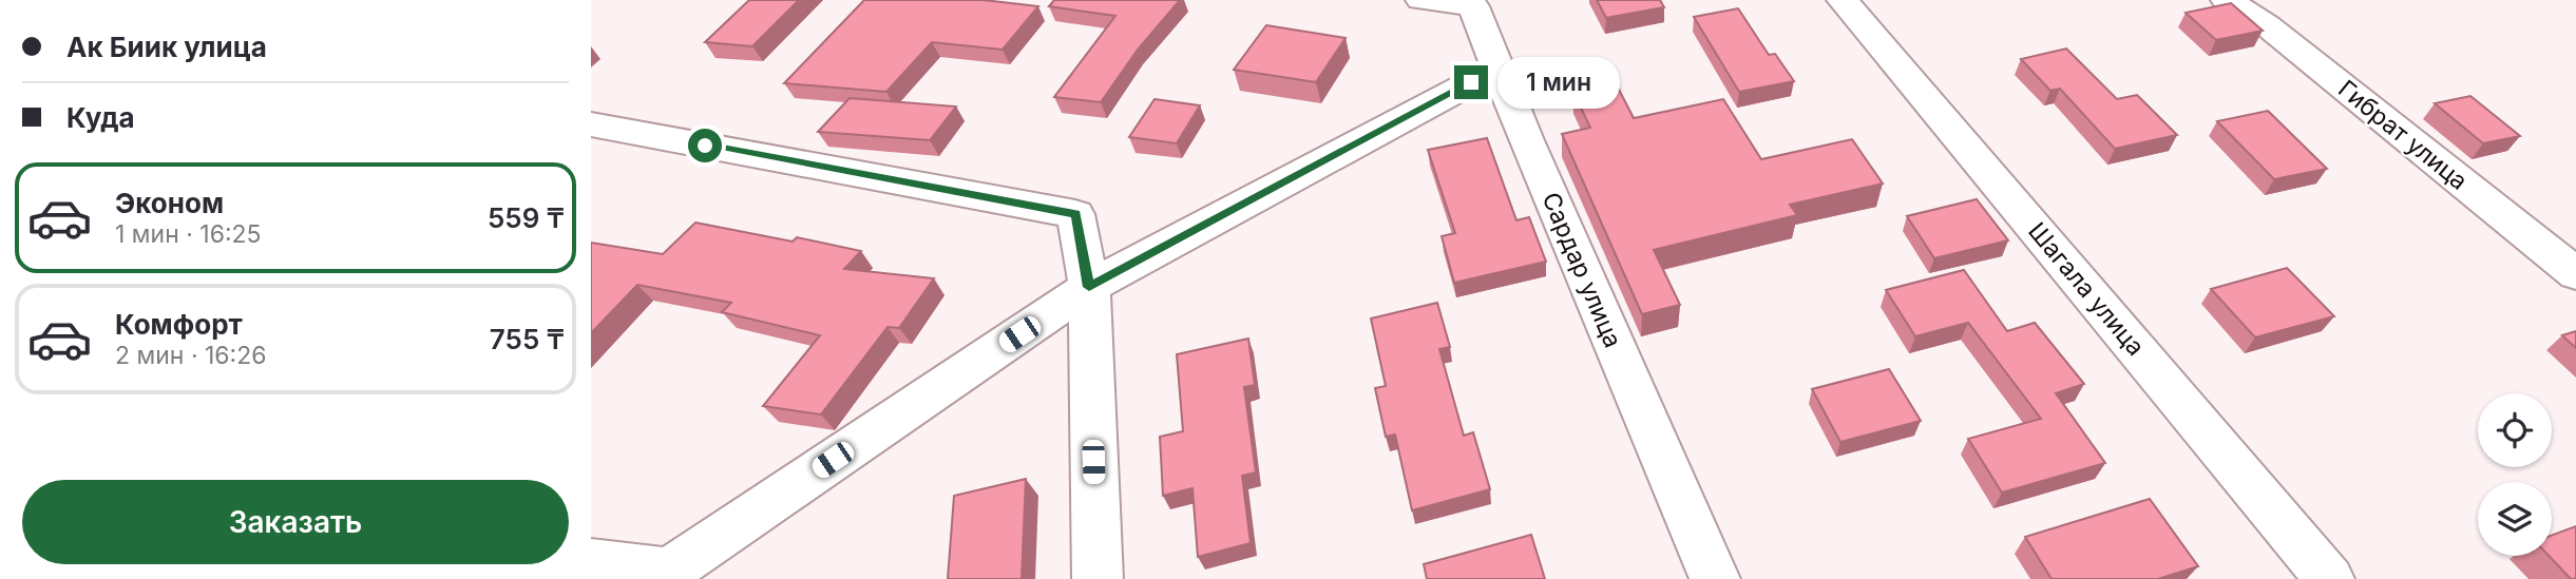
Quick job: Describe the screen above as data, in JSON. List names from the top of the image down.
{
  "streets": {
    "street": ["Гибрат улица", "Сардар улица", "Шагала улица"]
  },
  "page": {
    "banner": ["Ак Биик улица", "Куда"],
    "bubble": "1 мин",
    "list": [
      {
        "name": "Эконом",
        "note": "1 мин · 16:25",
        "value": "559 ₸"
      },
      {
        "name": "Комфорт",
        "note": "2 мин · 16:26",
        "value": "755 ₸"
      }
    ],
    "buttons": "Заказать"
  }
}
